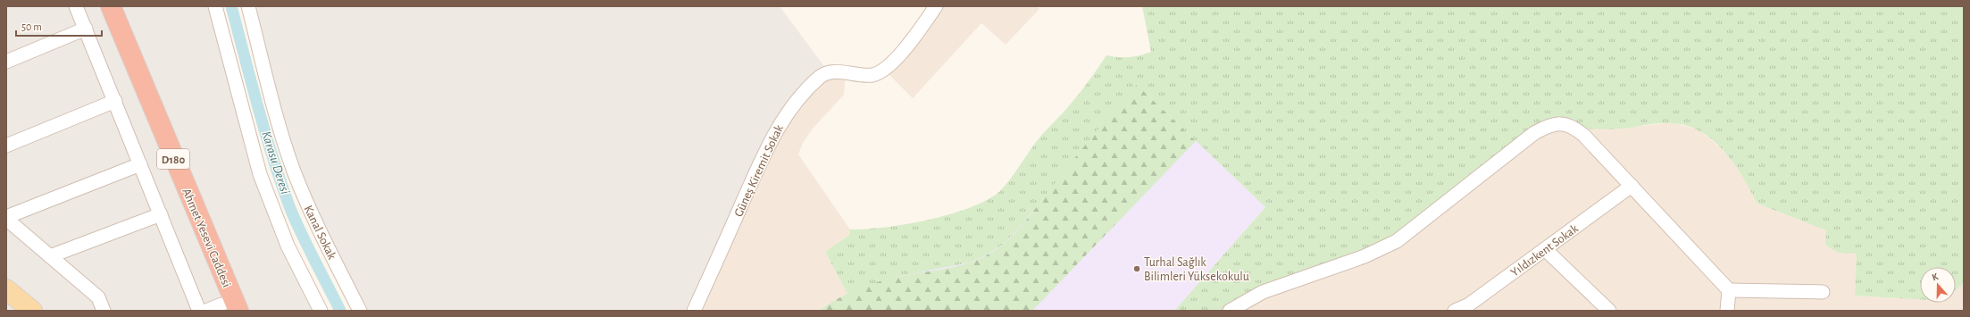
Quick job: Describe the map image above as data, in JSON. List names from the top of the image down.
{
  "streets": {
    "highway": ["D180", "Ahmet Yesevi Caddesi"],
    "street": ["Güneş Kiremit Sokak", "Kanal Sokak", "Yıldızkent Sokak"]
  },
  "water": ["Karasu Deresi"],
  "places": ["Turhal Sağlık Bilimleri Yüksekokulu"],
  "scale_bar": "50 m",
  "north": "top"
}
